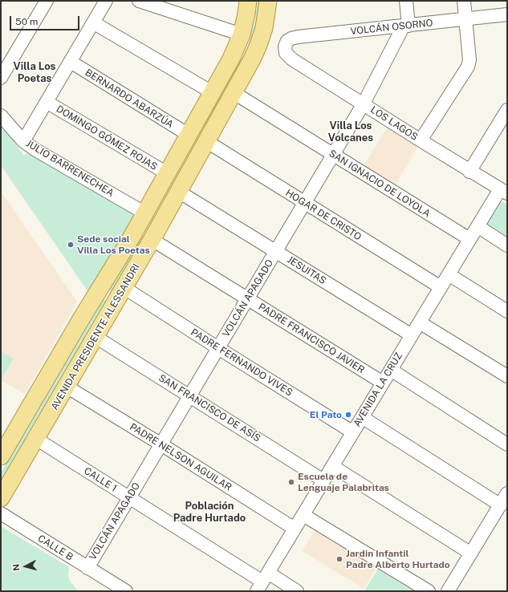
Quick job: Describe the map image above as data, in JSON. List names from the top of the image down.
{
  "streets": {
    "main road": ["AVENIDA PRESIDENTE ALESSANDRI"],
    "street": [
      "VOLCÁN OSORNO",
      "BERNARDO ABARZÚA",
      "LOS LAGOS",
      "DOMINGO GÓMEZ ROJAS",
      "JULIO BARRENECHEA",
      "SAN IGNACIO DE LOYOLA",
      "HOGAR DE CRISTO",
      "JESUITAS",
      "VOLCÁN APAGADO",
      "PADRE FRANCISCO JAVIER",
      "PADRE FERNANDO VIVES",
      "AVENIDA LA CRUZ",
      "SAN FRANCISCO DE ASÍS",
      "PADRE NELSON AGUILAR",
      "CALLE 1",
      "CALLE B"
    ]
  },
  "crossings": [
    ["VOLCÁN OSORNO", "LOS LAGOS"],
    ["VOLCÁN OSORNO", "VOLCÁN APAGADO"],
    ["BERNARDO ABARZÚA", "AVENIDA PRESIDENTE ALESSANDRI"],
    ["LOS LAGOS", "VOLCÁN APAGADO"],
    ["LOS LAGOS", "AVENIDA LA CRUZ"],
    ["DOMINGO GÓMEZ ROJAS", "AVENIDA PRESIDENTE ALESSANDRI"],
    ["JULIO BARRENECHEA", "AVENIDA PRESIDENTE ALESSANDRI"],
    ["SAN IGNACIO DE LOYOLA", "VOLCÁN APAGADO"],
    ["SAN IGNACIO DE LOYOLA", "AVENIDA LA CRUZ"],
    ["HOGAR DE CRISTO", "VOLCÁN APAGADO"],
    ["HOGAR DE CRISTO", "AVENIDA PRESIDENTE ALESSANDRI"],
    ["HOGAR DE CRISTO", "AVENIDA LA CRUZ"],
    ["JESUITAS", "VOLCÁN APAGADO"],
    ["JESUITAS", "AVENIDA LA CRUZ"],
    ["VOLCÁN APAGADO", "PADRE FRANCISCO JAVIER"],
    ["VOLCÁN APAGADO", "PADRE FERNANDO VIVES"],
    ["VOLCÁN APAGADO", "SAN FRANCISCO DE ASÍS"],
    ["VOLCÁN APAGADO", "PADRE NELSON AGUILAR"],
    ["VOLCÁN APAGADO", "CALLE 1"],
    ["VOLCÁN APAGADO", "CALLE B"],
    ["AVENIDA PRESIDENTE ALESSANDRI", "SAN FRANCISCO DE ASÍS"],
    ["AVENIDA PRESIDENTE ALESSANDRI", "PADRE NELSON AGUILAR"],
    ["AVENIDA PRESIDENTE ALESSANDRI", "CALLE 1"],
    ["PADRE FRANCISCO JAVIER", "AVENIDA LA CRUZ"],
    ["PADRE FERNANDO VIVES", "AVENIDA LA CRUZ"],
    ["AVENIDA LA CRUZ", "SAN FRANCISCO DE ASÍS"],
    ["AVENIDA LA CRUZ", "PADRE NELSON AGUILAR"],
    ["AVENIDA LA CRUZ", "CALLE 1"]
  ],
  "districts": ["Villa Los Poetas", "Villa Los Volcanes", "Población Padre Hurtado"],
  "places": [
    "Sede social Villa Los Poetas",
    "El Pato",
    "Escuela de Lenguaje Palabritas",
    "Jardin Infantil Padre Alberto Hurtado"
  ],
  "scale_bar": "50 m",
  "north": "left"
}
